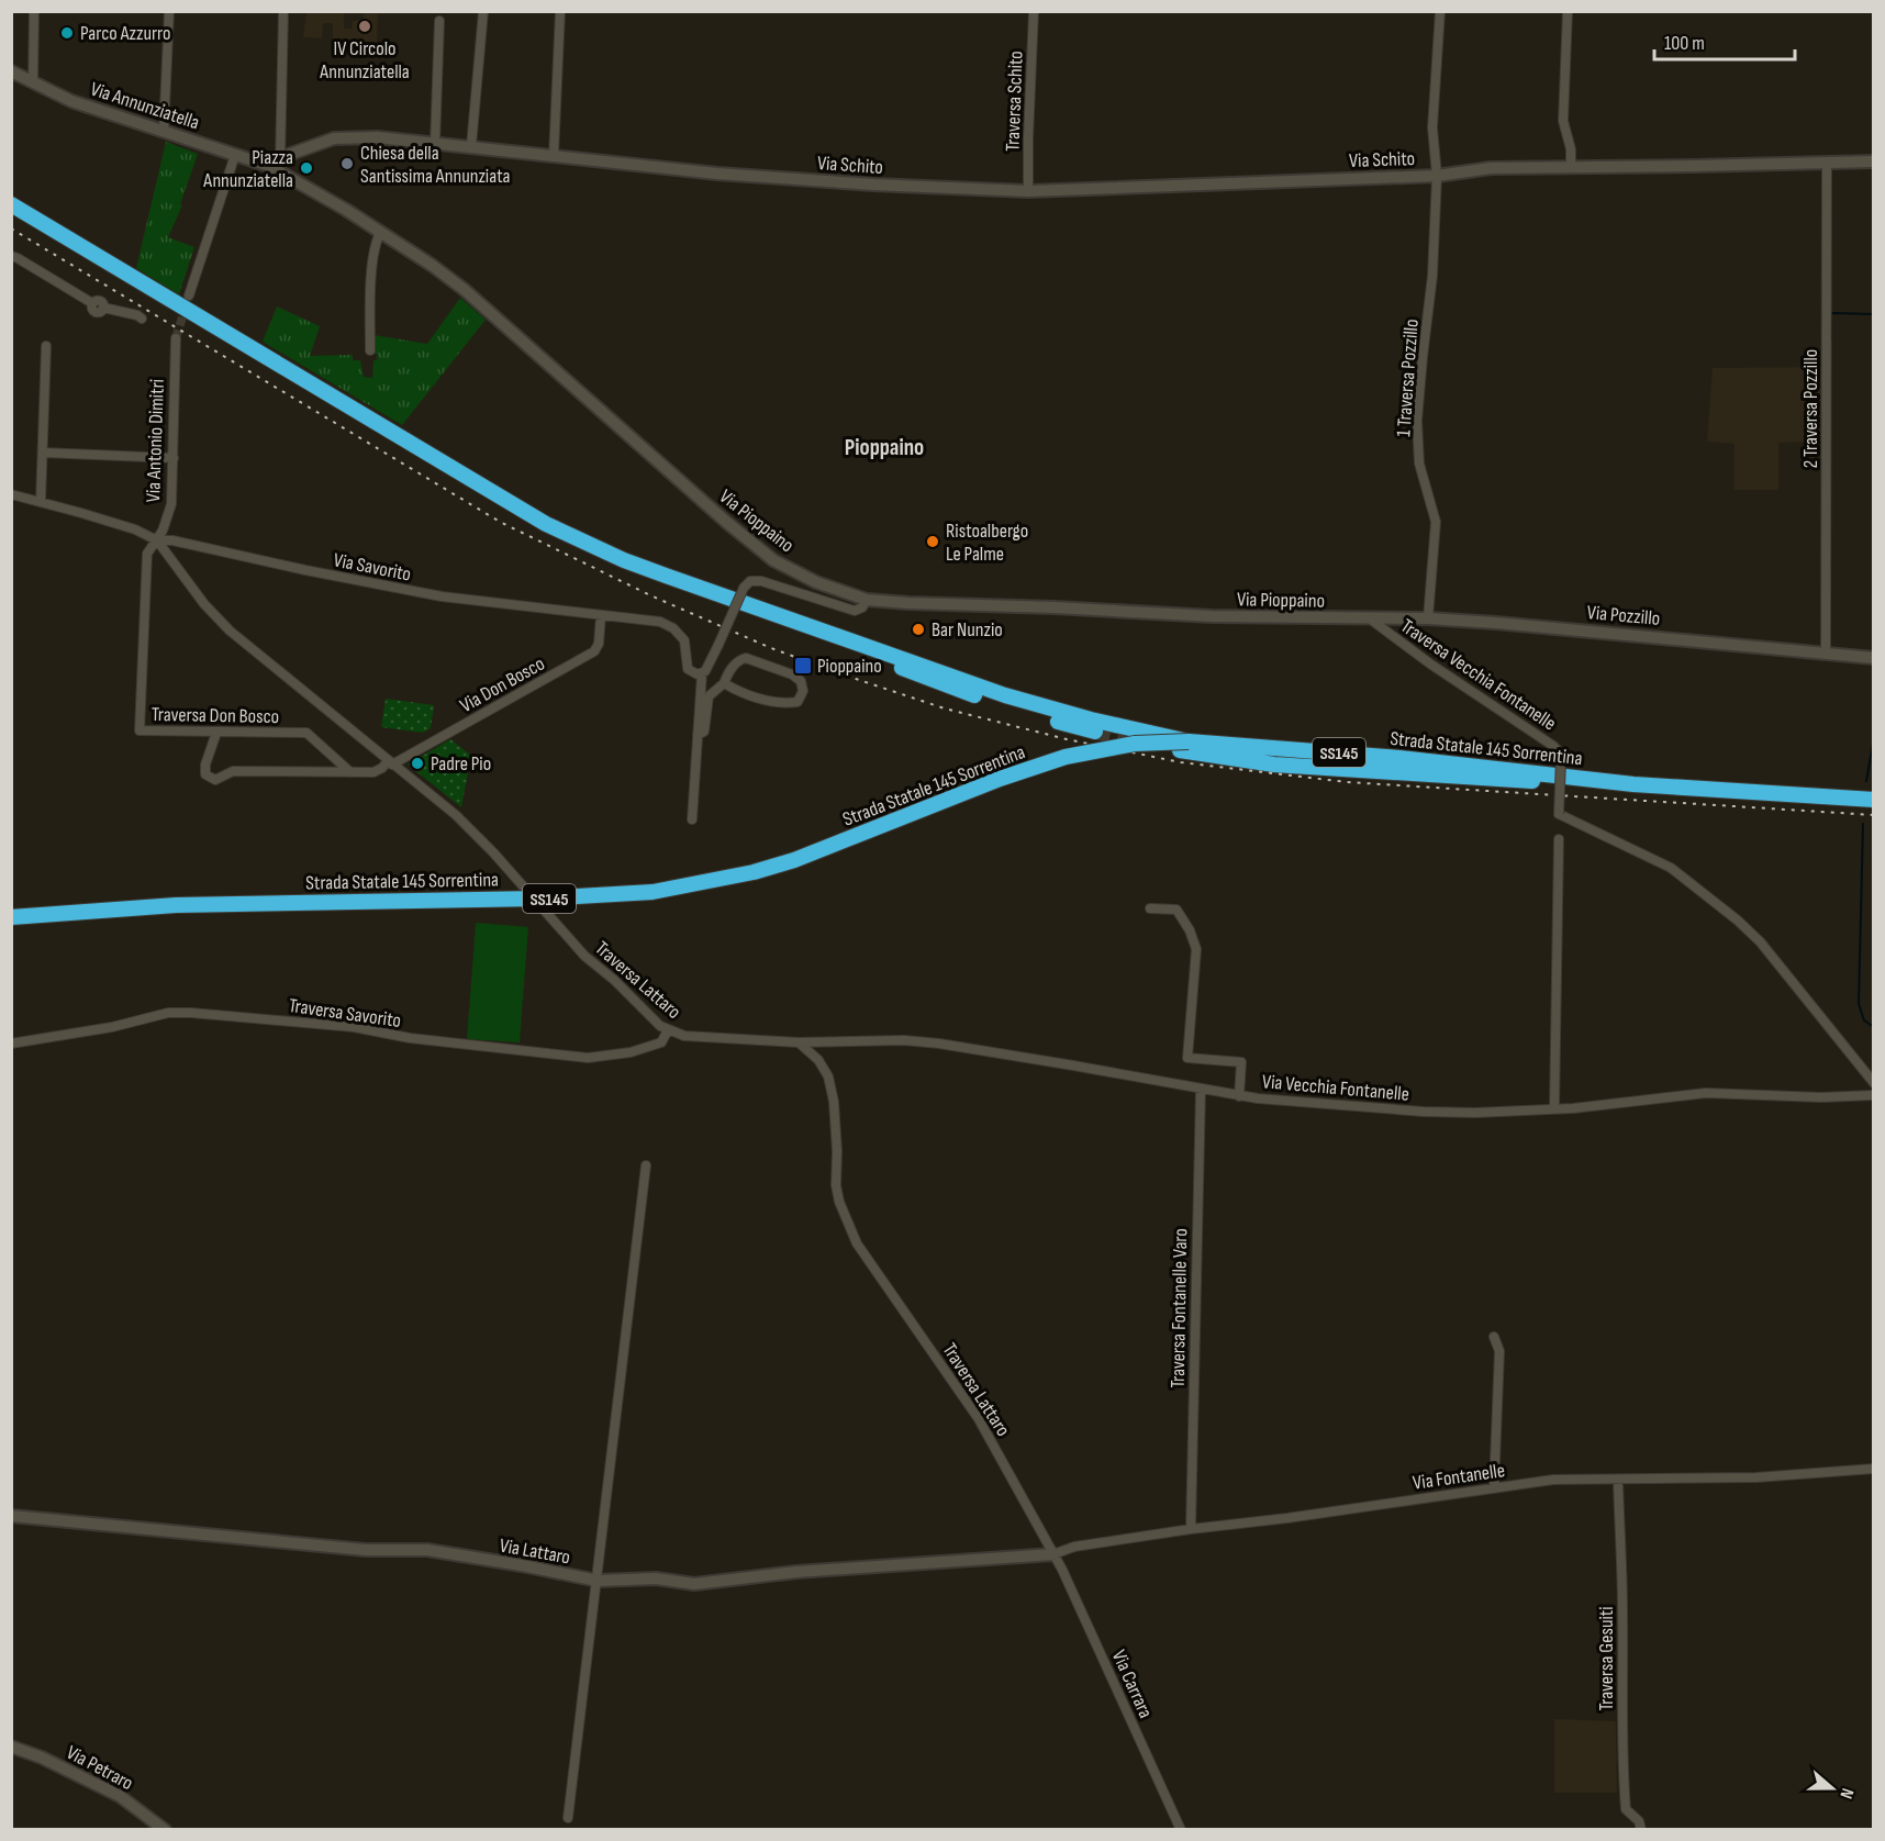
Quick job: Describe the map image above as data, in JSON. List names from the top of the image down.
{
  "streets": {
    "highway": ["Strada Statale 145 Sorrentina", "SS145"],
    "street": [
      "Traversa Schito",
      "Via Annunziatella",
      "Via Schito",
      "1 Traversa Pozzillo",
      "2 Traversa Pozzillo",
      "Via Antonio Dimitri",
      "Via Pioppaino",
      "Via Savorito",
      "Via Pozzillo",
      "Traversa Vecchia Fontanelle",
      "Via Don Bosco",
      "Traversa Don Bosco",
      "Traversa Lattaro",
      "Traversa Savorito",
      "Via Vecchia Fontanelle",
      "Traversa Fontanelle Varo",
      "Via Fontanelle",
      "Via Lattaro",
      "Traversa Gesuiti",
      "Via Carrara",
      "Via Petraro"
    ]
  },
  "crossings": [
    ["Traversa Schito", "Via Schito"],
    ["Via Annunziatella", "Via Schito"],
    ["Via Annunziatella", "Via Pioppaino"],
    ["Via Schito", "1 Traversa Pozzillo"],
    ["Via Schito", "2 Traversa Pozzillo"],
    ["Via Schito", "Via Pioppaino"],
    ["1 Traversa Pozzillo", "Via Pozzillo"],
    ["2 Traversa Pozzillo", "Via Pozzillo"],
    ["Via Antonio Dimitri", "Via Savorito"],
    ["Via Antonio Dimitri", "Traversa Don Bosco"],
    ["Via Antonio Dimitri", "Traversa Lattaro"],
    ["Via Pioppaino", "Via Pozzillo"],
    ["Via Pioppaino", "Traversa Vecchia Fontanelle"],
    ["Via Savorito", "Via Don Bosco"],
    ["Via Savorito", "Traversa Don Bosco"],
    ["Via Savorito", "Traversa Lattaro"],
    ["Via Pozzillo", "Traversa Vecchia Fontanelle"],
    ["Via Don Bosco", "Traversa Don Bosco"],
    ["Via Don Bosco", "Traversa Lattaro"],
    ["Traversa Don Bosco", "Traversa Lattaro"],
    ["Traversa Lattaro", "Traversa Savorito"],
    ["Traversa Lattaro", "Via Vecchia Fontanelle"],
    ["Traversa Lattaro", "Via Fontanelle"],
    ["Traversa Lattaro", "Via Lattaro"],
    ["Traversa Lattaro", "Via Carrara"],
    ["Via Vecchia Fontanelle", "Traversa Fontanelle Varo"],
    ["Traversa Fontanelle Varo", "Via Fontanelle"],
    ["Via Fontanelle", "Via Lattaro"],
    ["Via Fontanelle", "Traversa Gesuiti"],
    ["Via Fontanelle", "Via Carrara"],
    ["Via Lattaro", "Via Carrara"]
  ],
  "districts": ["Pioppaino"],
  "places": {
    "other": [
      "IV Circolo Annunziatella",
      "Parco Azzurro",
      "Chiesa della Santissima Annunziata",
      "Piazza Annunziatella",
      "Ristoalbergo Le Palme",
      "Bar Nunzio",
      "Padre Pio"
    ],
    "transit": ["Pioppaino"]
  },
  "scale_bar": "100 m",
  "north": "right"
}
